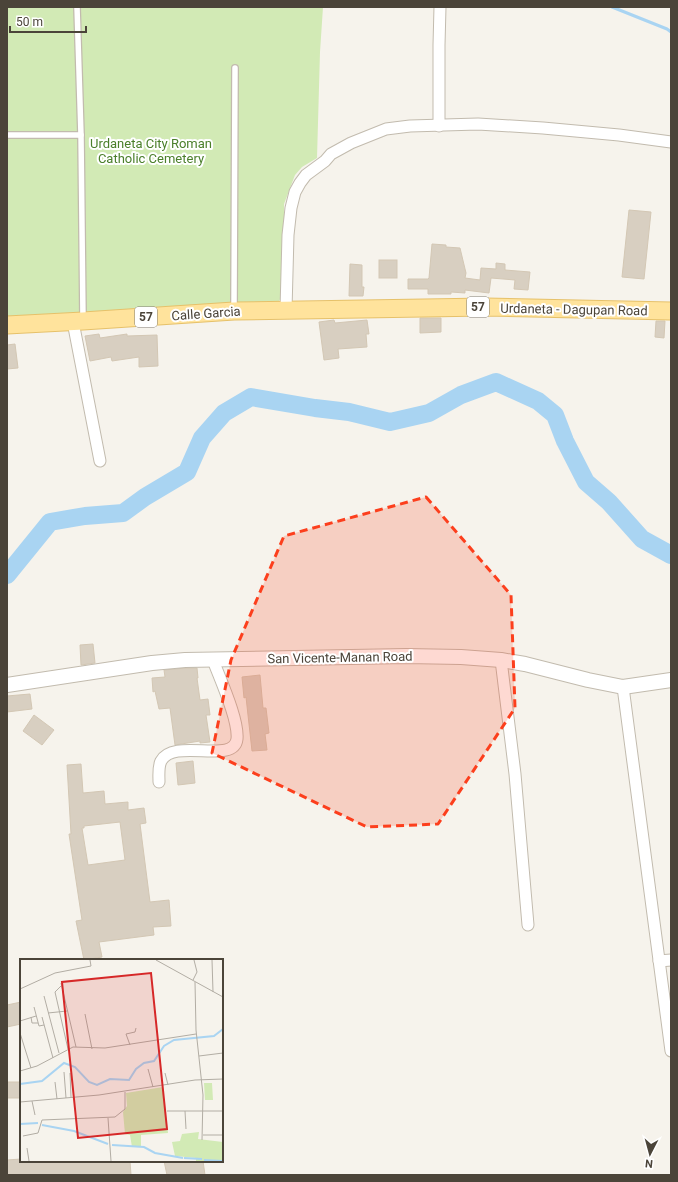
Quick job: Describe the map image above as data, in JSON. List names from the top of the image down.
{
  "streets": {
    "main road": ["57", "Urdaneta - Dagupan Road", "Calle Garcia"],
    "street": ["San Vicente-Manan Road"]
  },
  "crossings": [
    ["Urdaneta - Dagupan Road", "Calle Garcia"]
  ],
  "parks": ["Urdaneta City Roman Catholic Cemetery"],
  "scale_bar": "50 m",
  "north": "bottom"
}
